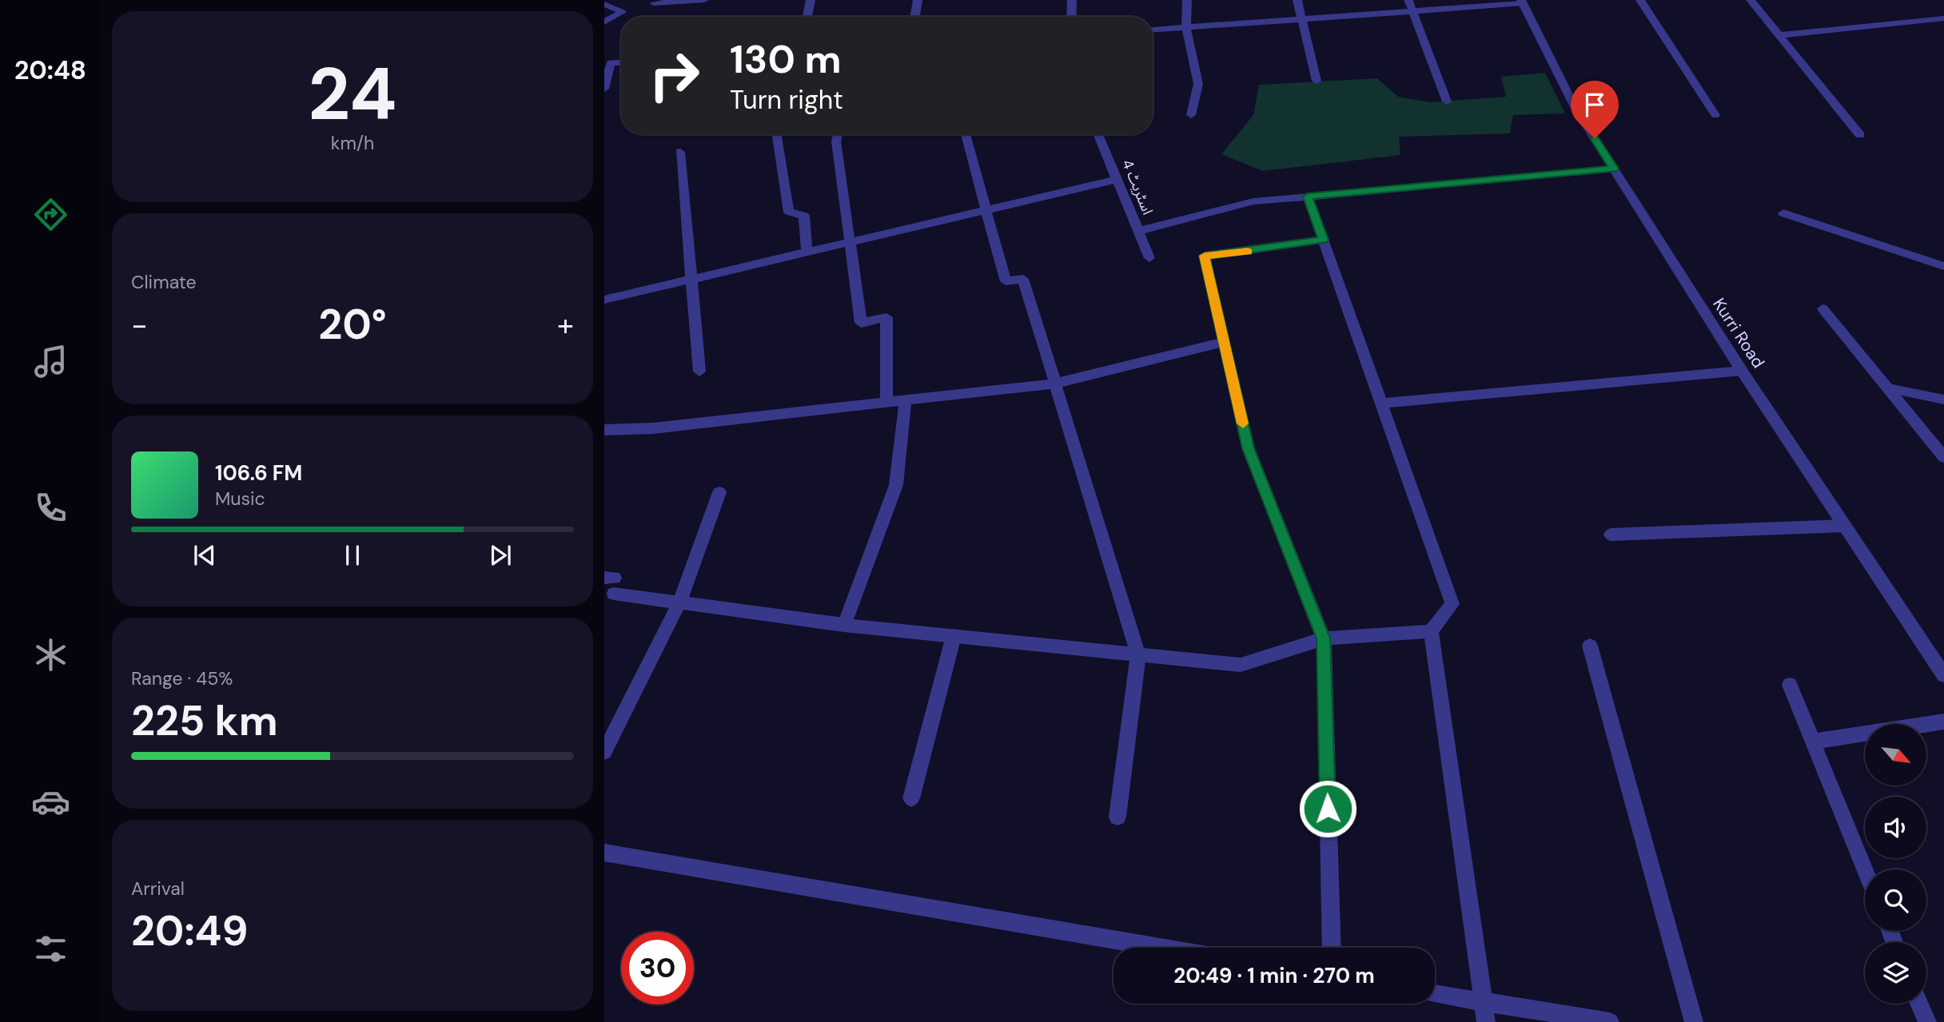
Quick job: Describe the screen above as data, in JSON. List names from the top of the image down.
{
  "streets": {
    "street": ["اسٹریٹ 4", "Kurri Road"]
  },
  "north": "bottom right",
  "page": {
    "tabs": "20:48",
    "tile": [
      ["24", "km/h"],
      "Climate",
      ["Range · 45%", "225 km"],
      ["Arrival", "20:49"]
    ],
    "turn": ["130 m", "Turn right"],
    "heat": ["−", "20°", "+"],
    "song": ["106.6 FM", "Music"],
    "limit": "30",
    "trip": "20:49 · 1 min · 270 m"
  }
}
